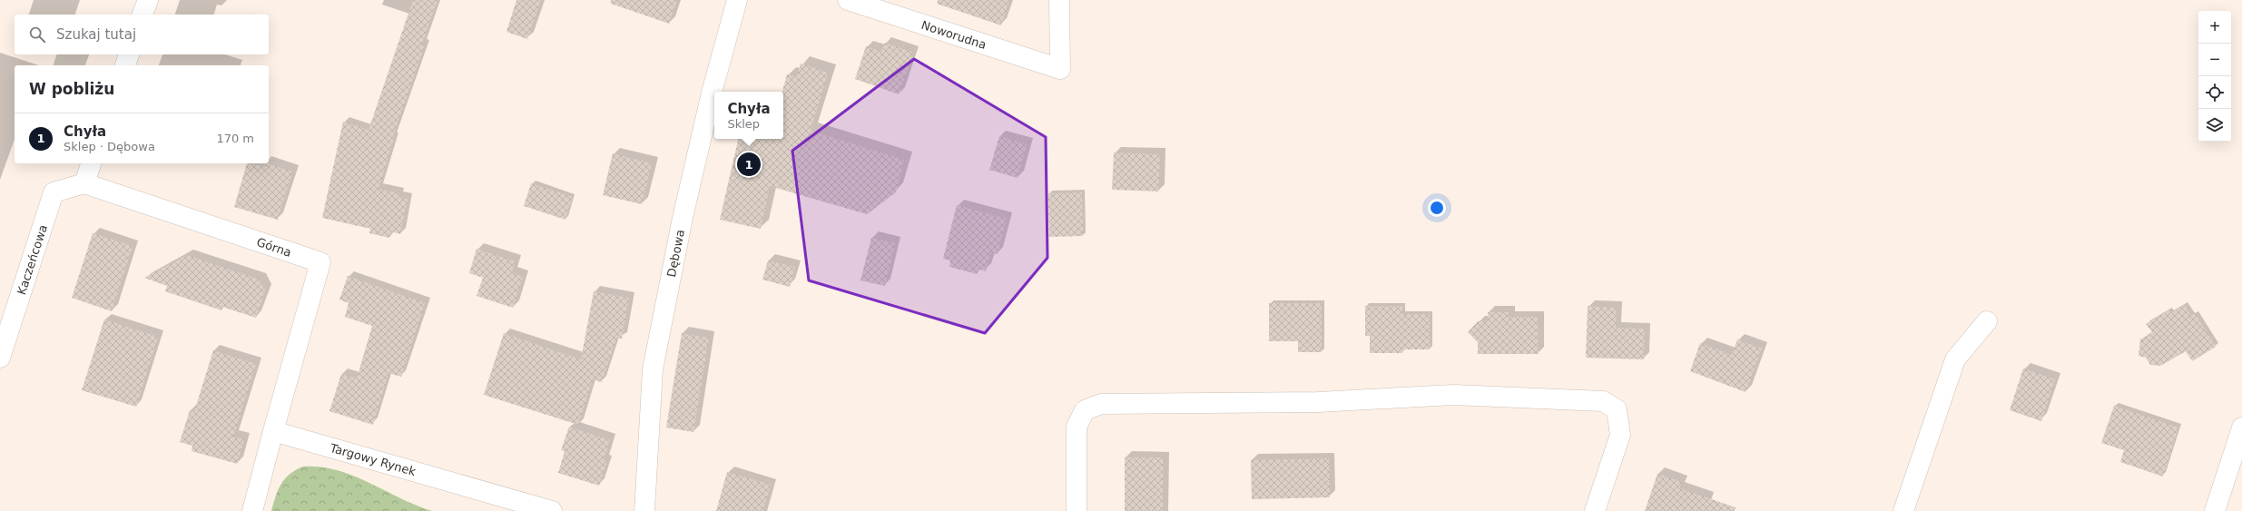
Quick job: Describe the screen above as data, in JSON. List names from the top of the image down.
{
  "streets": {
    "street": [
      "Noworudna",
      "Górna",
      "Dębowa",
      "Kaczeńcowa",
      "Targowy Rynek"
    ]
  },
  "crossings": [
    ["Górna", "Kaczeńcowa"],
    ["Górna", "Targowy Rynek"]
  ],
  "page": {
    "map_buttons": ["+", "−"],
    "search": "Szukaj tutaj",
    "heading": "W pobliżu",
    "popup": ["Chyła", "Sklep"],
    "list": [
      {
        "mark": "1",
        "name": "Chyła",
        "note": "Sklep · Dębowa",
        "value": "170 m"
      }
    ],
    "pins": "1"
  }
}
